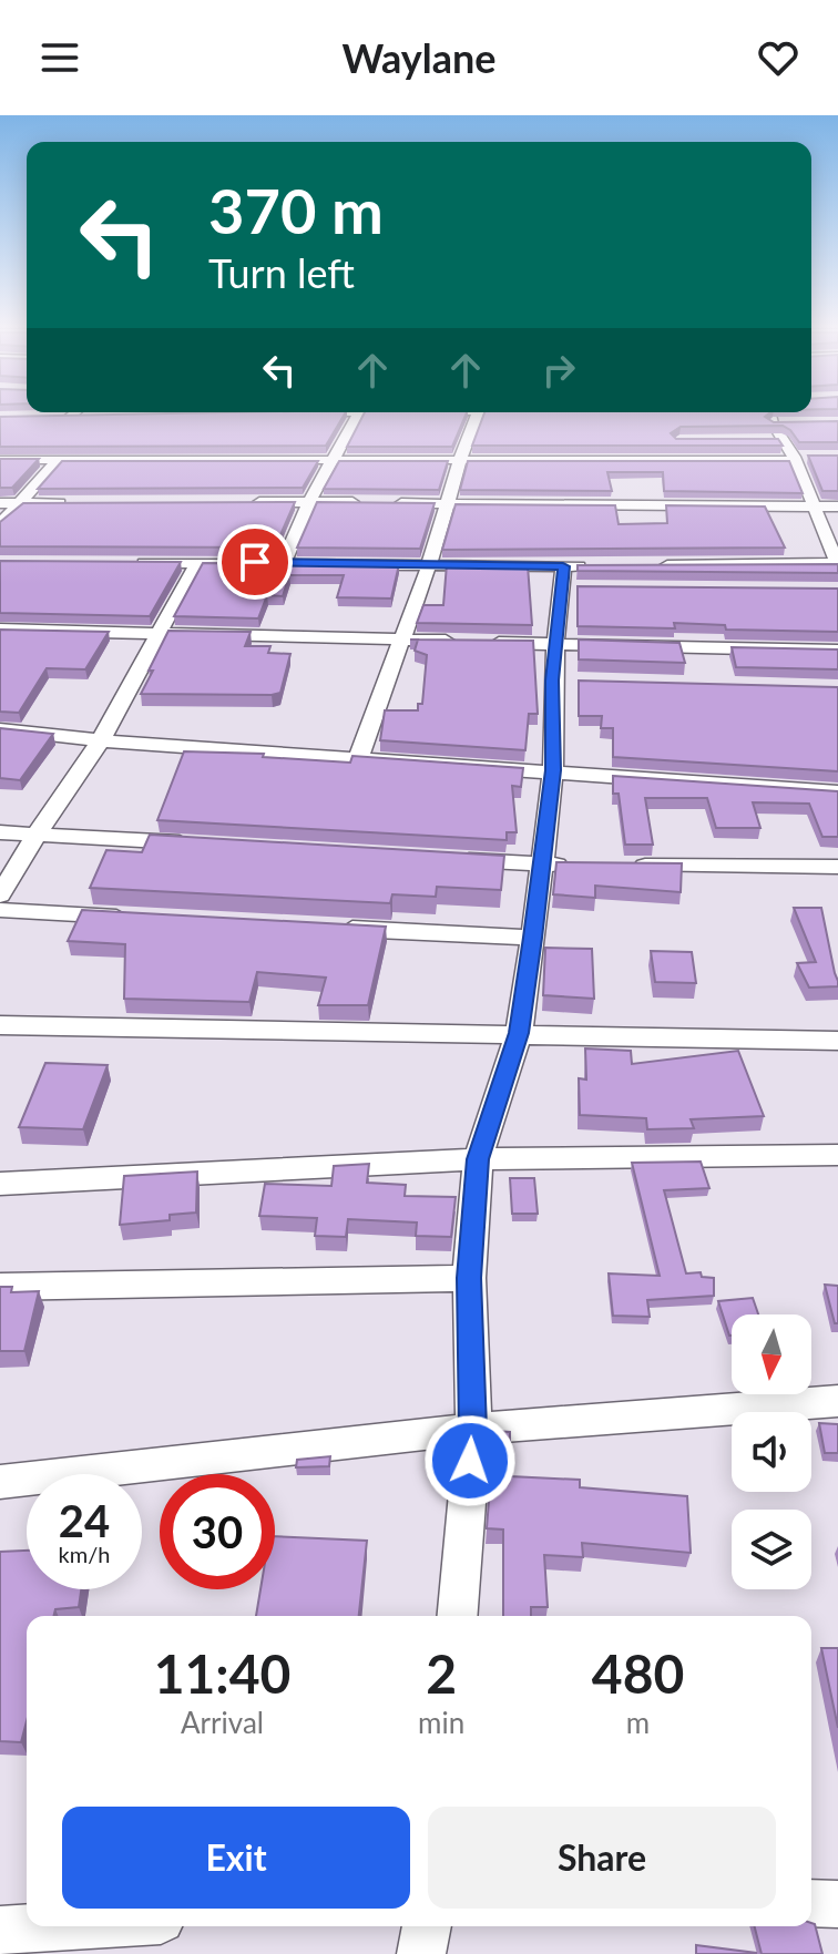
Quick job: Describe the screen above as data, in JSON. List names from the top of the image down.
{
  "north": "bottom",
  "page": {
    "header": "Waylane",
    "turn": ["370 m", "Turn left"],
    "speed": "24 km/h",
    "limit": "30",
    "eta": [
      "11:40",
      "Arrival",
      "2",
      "min",
      "480",
      "m"
    ],
    "buttons": ["Exit", "Share"]
  }
}
